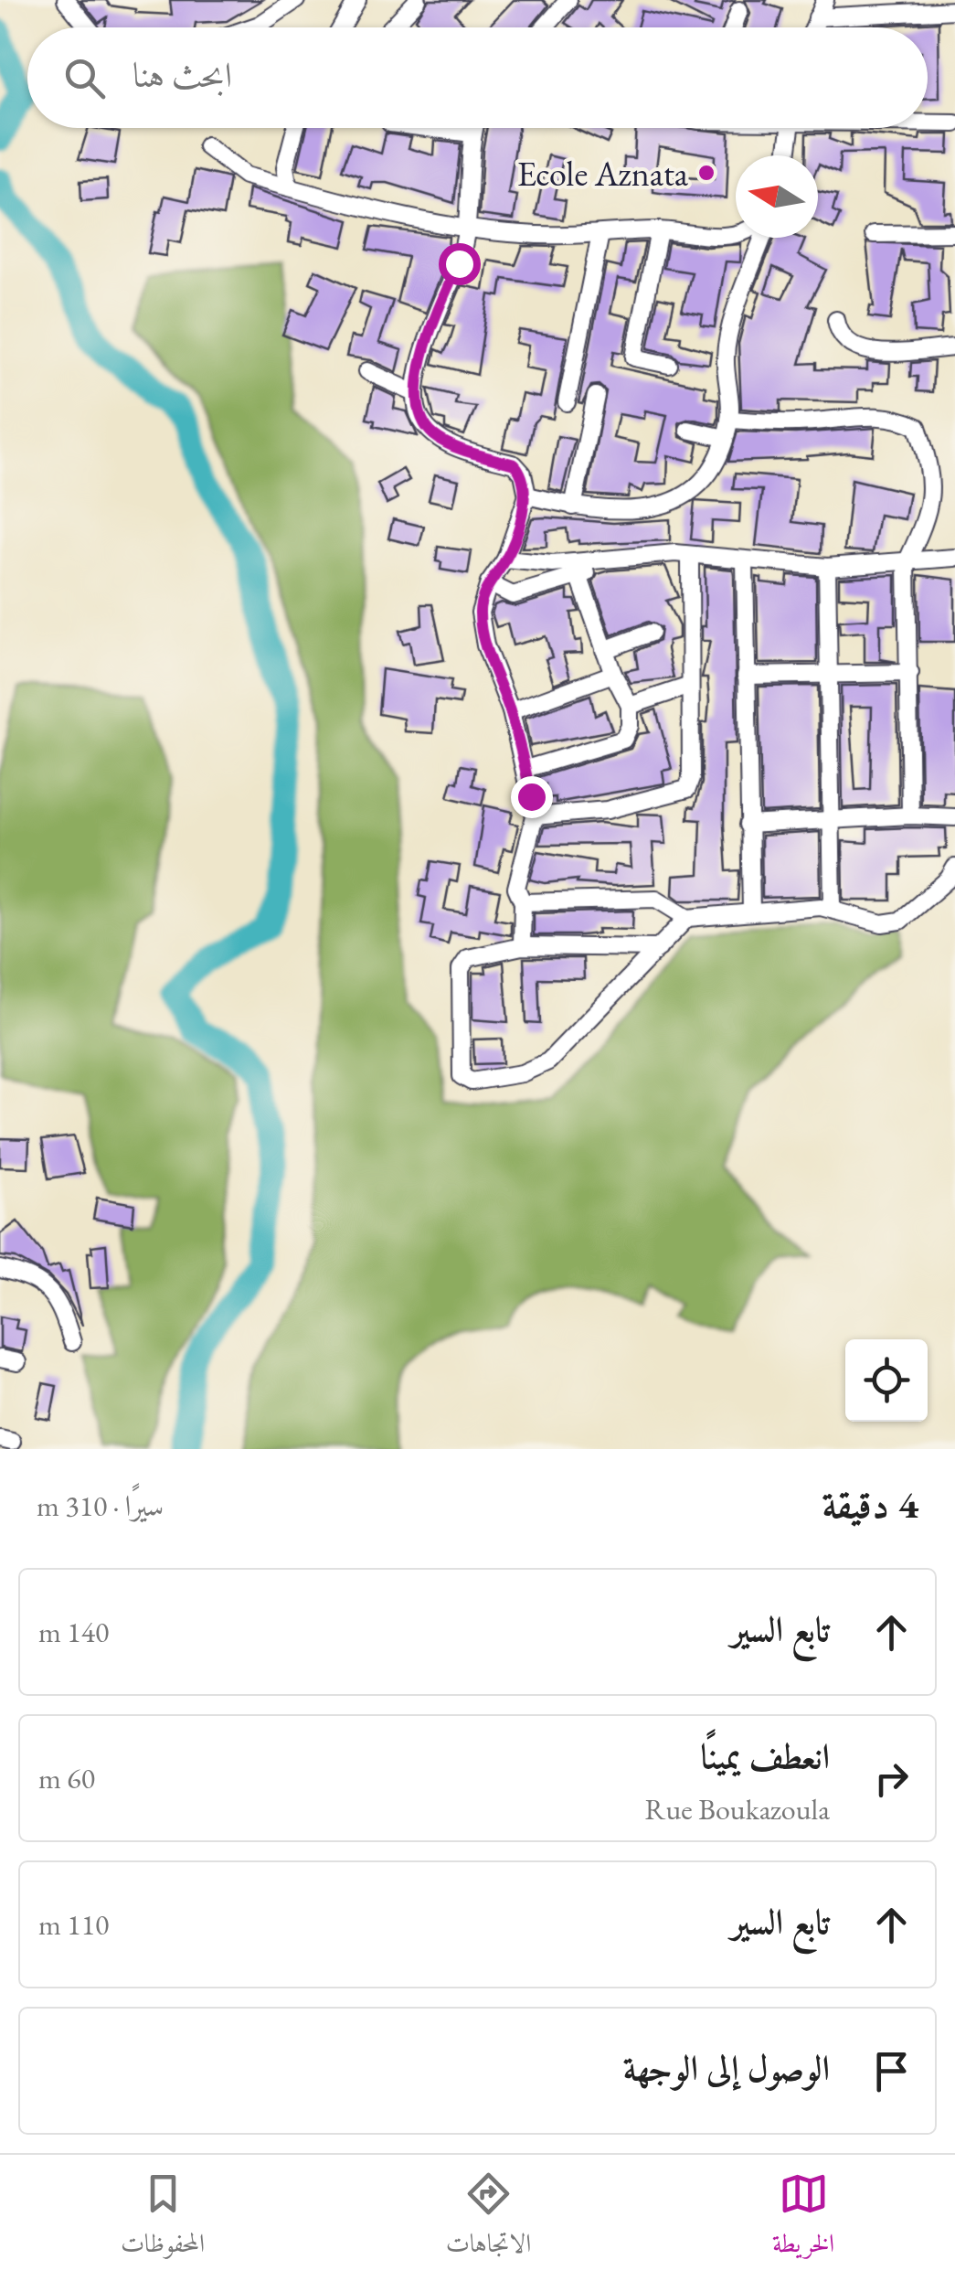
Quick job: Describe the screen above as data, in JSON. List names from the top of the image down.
{
  "places": ["Ecole Aznata"],
  "north": "left",
  "page": {
    "search": "ابحث هنا",
    "heading": ["4 دقيقة", "سيرًا · 310 m"],
    "list": [
      ["تابع السير", "140 m"],
      ["انعطف يمينًا", "Rue Boukazoula", "60 m"],
      ["تابع السير", "110 m"],
      "الوصول إلى الوجهة"
    ],
    "nav": ["الخريطة", "الاتجاهات", "المحفوظات"]
  }
}
